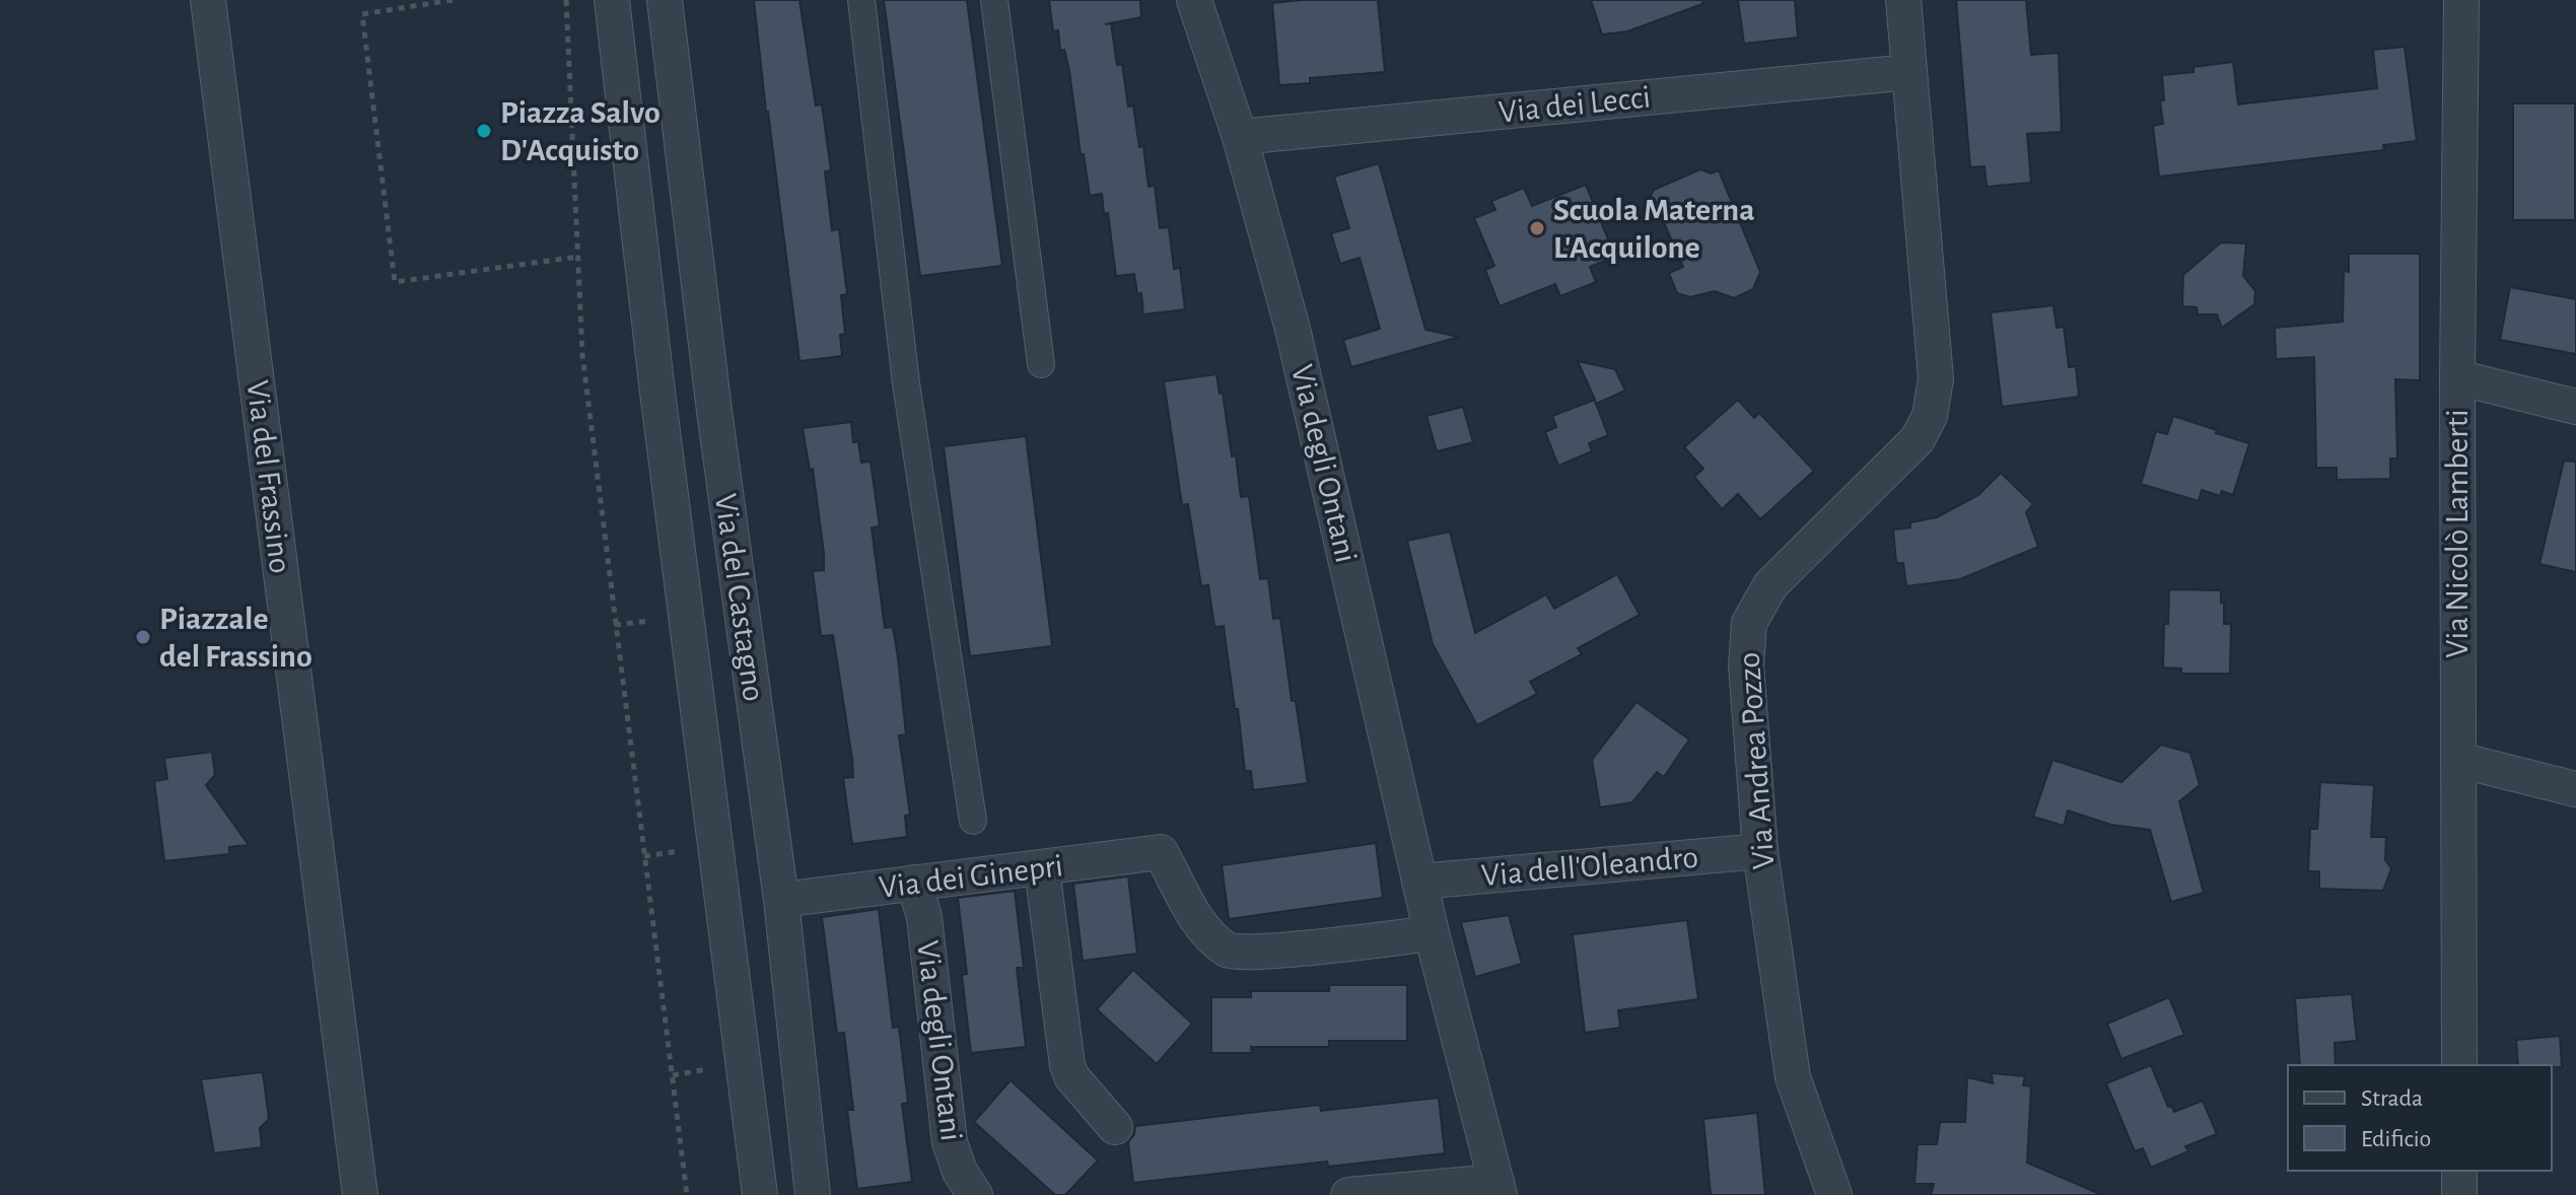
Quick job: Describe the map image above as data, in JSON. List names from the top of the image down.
{
  "streets": {
    "street": [
      "Via dei Lecci",
      "Via degli Ontani",
      "Via del Frassino",
      "Via Nicolò Lamberti",
      "Via del Castagno",
      "Via Andrea Pozzo",
      "Via dell'Oleandro",
      "Via dei Ginepri"
    ]
  },
  "crossings": [
    ["Via dei Lecci", "Via degli Ontani"],
    ["Via dei Lecci", "Via Andrea Pozzo"],
    ["Via degli Ontani", "Via dell'Oleandro"],
    ["Via degli Ontani", "Via dei Ginepri"],
    ["Via del Castagno", "Via dei Ginepri"],
    ["Via Andrea Pozzo", "Via dell'Oleandro"]
  ],
  "places": ["Piazza Salvo D'Acquisto", "Scuola Materna L'Acquilone", "Piazzale del Frassino"],
  "legend": ["Strada", "Edificio"]
}
